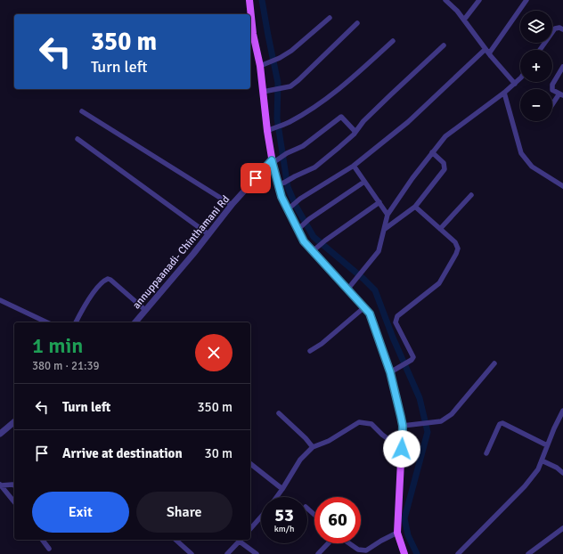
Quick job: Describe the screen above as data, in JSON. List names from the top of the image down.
{
  "streets": {
    "street": ["annuppaanadi- Chinthamani Rd"]
  },
  "page": {
    "map_buttons": ["+", "−"],
    "turn": ["350 m", "Turn left"],
    "heading": ["1 min", "380 m · 21:39"],
    "list": [
      {
        "name": "Turn left",
        "value": "350 m"
      },
      {
        "name": "Arrive at destination",
        "value": "30 m"
      }
    ],
    "buttons": ["Exit", "Share"],
    "speed": "53 km/h",
    "limit": "60"
  }
}
